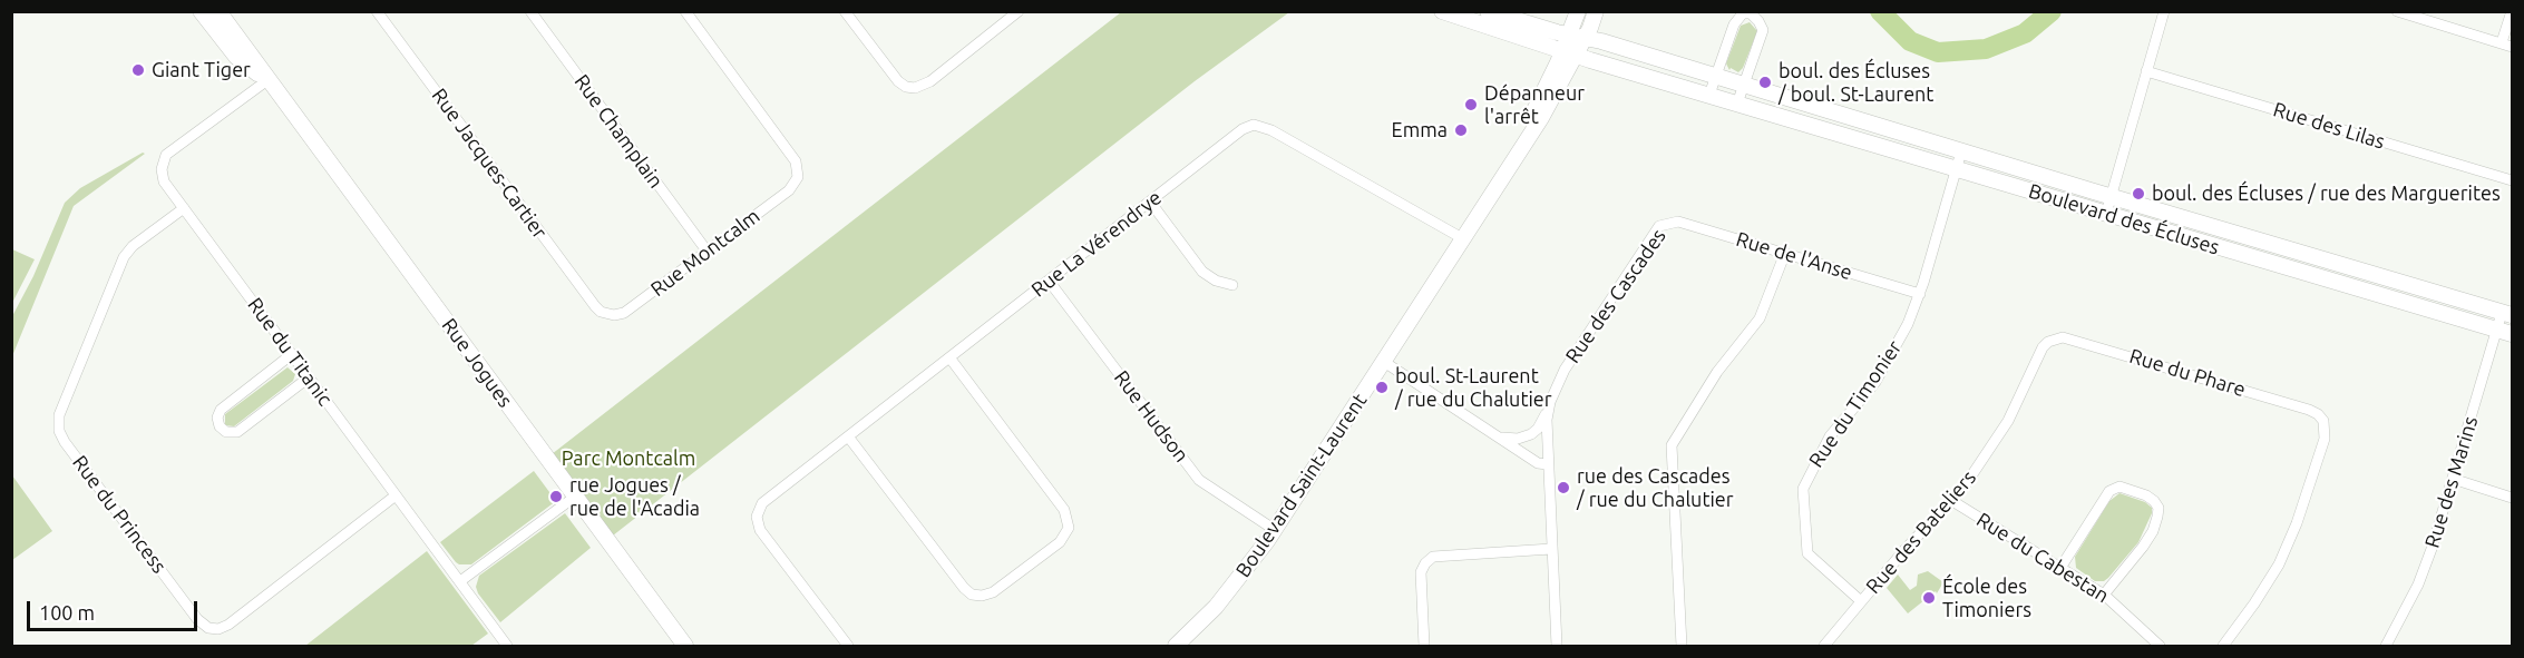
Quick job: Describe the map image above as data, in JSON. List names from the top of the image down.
{
  "streets": {
    "street": [
      "Rue des Lilas",
      "Rue Champlain",
      "Rue Jacques-Cartier",
      "Boulevard des Écluses",
      "Rue La Vérendrye",
      "Rue Montcalm",
      "Rue de l'Anse",
      "Rue des Cascades",
      "Rue du Titanic",
      "Rue Jogues",
      "Rue du Phare",
      "Rue du Timonier",
      "Rue Hudson",
      "Rue des Marins",
      "Boulevard Saint-Laurent",
      "Rue du Princess",
      "Rue des Bateliers",
      "Rue du Cabestan"
    ]
  },
  "crossings": [
    ["Rue Champlain", "Rue Montcalm"],
    ["Rue Jacques-Cartier", "Rue Montcalm"],
    ["Boulevard des Écluses", "Rue du Timonier"],
    ["Boulevard des Écluses", "Rue des Marins"],
    ["Boulevard des Écluses", "Boulevard Saint-Laurent"],
    ["Rue La Vérendrye", "Rue Hudson"],
    ["Rue La Vérendrye", "Boulevard Saint-Laurent"],
    ["Rue de l'Anse", "Rue des Cascades"],
    ["Rue de l'Anse", "Rue du Timonier"],
    ["Rue du Titanic", "Rue Jogues"],
    ["Rue du Titanic", "Rue du Princess"],
    ["Rue du Phare", "Rue des Bateliers"],
    ["Rue du Timonier", "Rue des Bateliers"],
    ["Rue Hudson", "Boulevard Saint-Laurent"],
    ["Rue des Bateliers", "Rue du Cabestan"]
  ],
  "parks": ["Parc Montcalm"],
  "places": [
    "Giant Tiger",
    "boul. des Écluses / boul. St-Laurent",
    "Dépanneur l'arrêt",
    "Emma",
    "boul. des Écluses / rue des Marguerites",
    "boul. St-Laurent / rue du Chalutier",
    "rue des Cascades / rue du Chalutier",
    "rue Jogues / rue de l'Acadia",
    "École des Timoniers"
  ],
  "scale_bar": "100 m"
}
